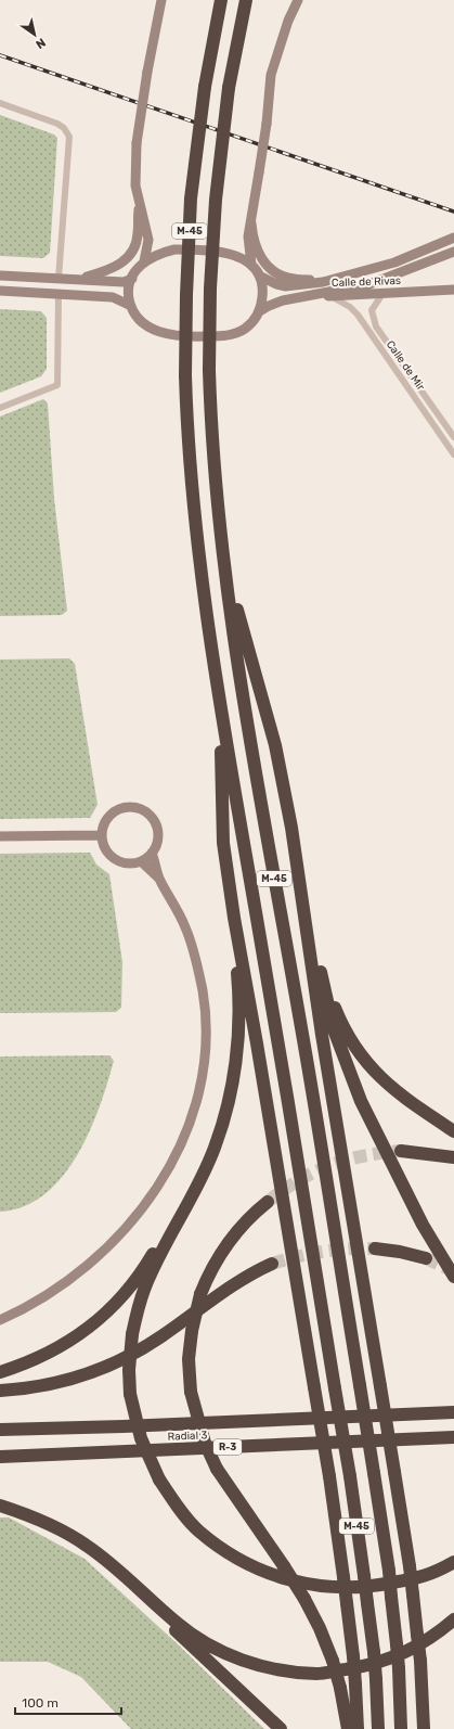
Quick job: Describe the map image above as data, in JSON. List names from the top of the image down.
{
  "streets": {
    "highway": ["M-45", "Radial 3", "R-3"],
    "street": ["Calle de Rivas", "Calle de Mir"]
  },
  "crossings": [
    ["Calle de Rivas", "Calle de Mir"]
  ],
  "scale_bar": "100 m",
  "north": "bottom right"
}
